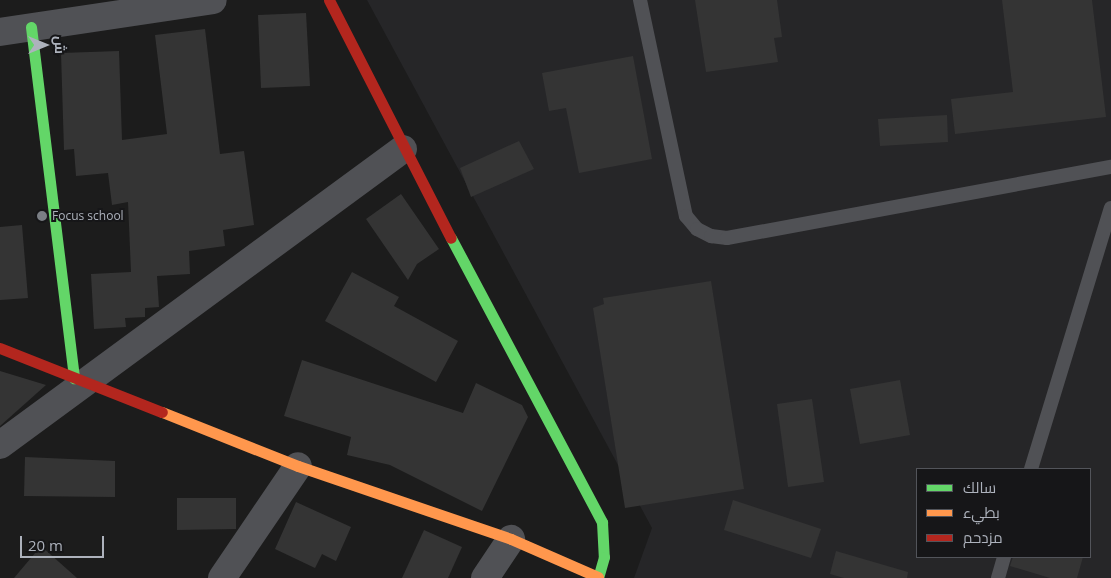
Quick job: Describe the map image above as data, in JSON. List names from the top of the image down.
{
  "places": ["Focus school"],
  "legend": ["سالك", "بطيء", "مزدحم"],
  "scale_bar": "20 m",
  "north": "right"
}
